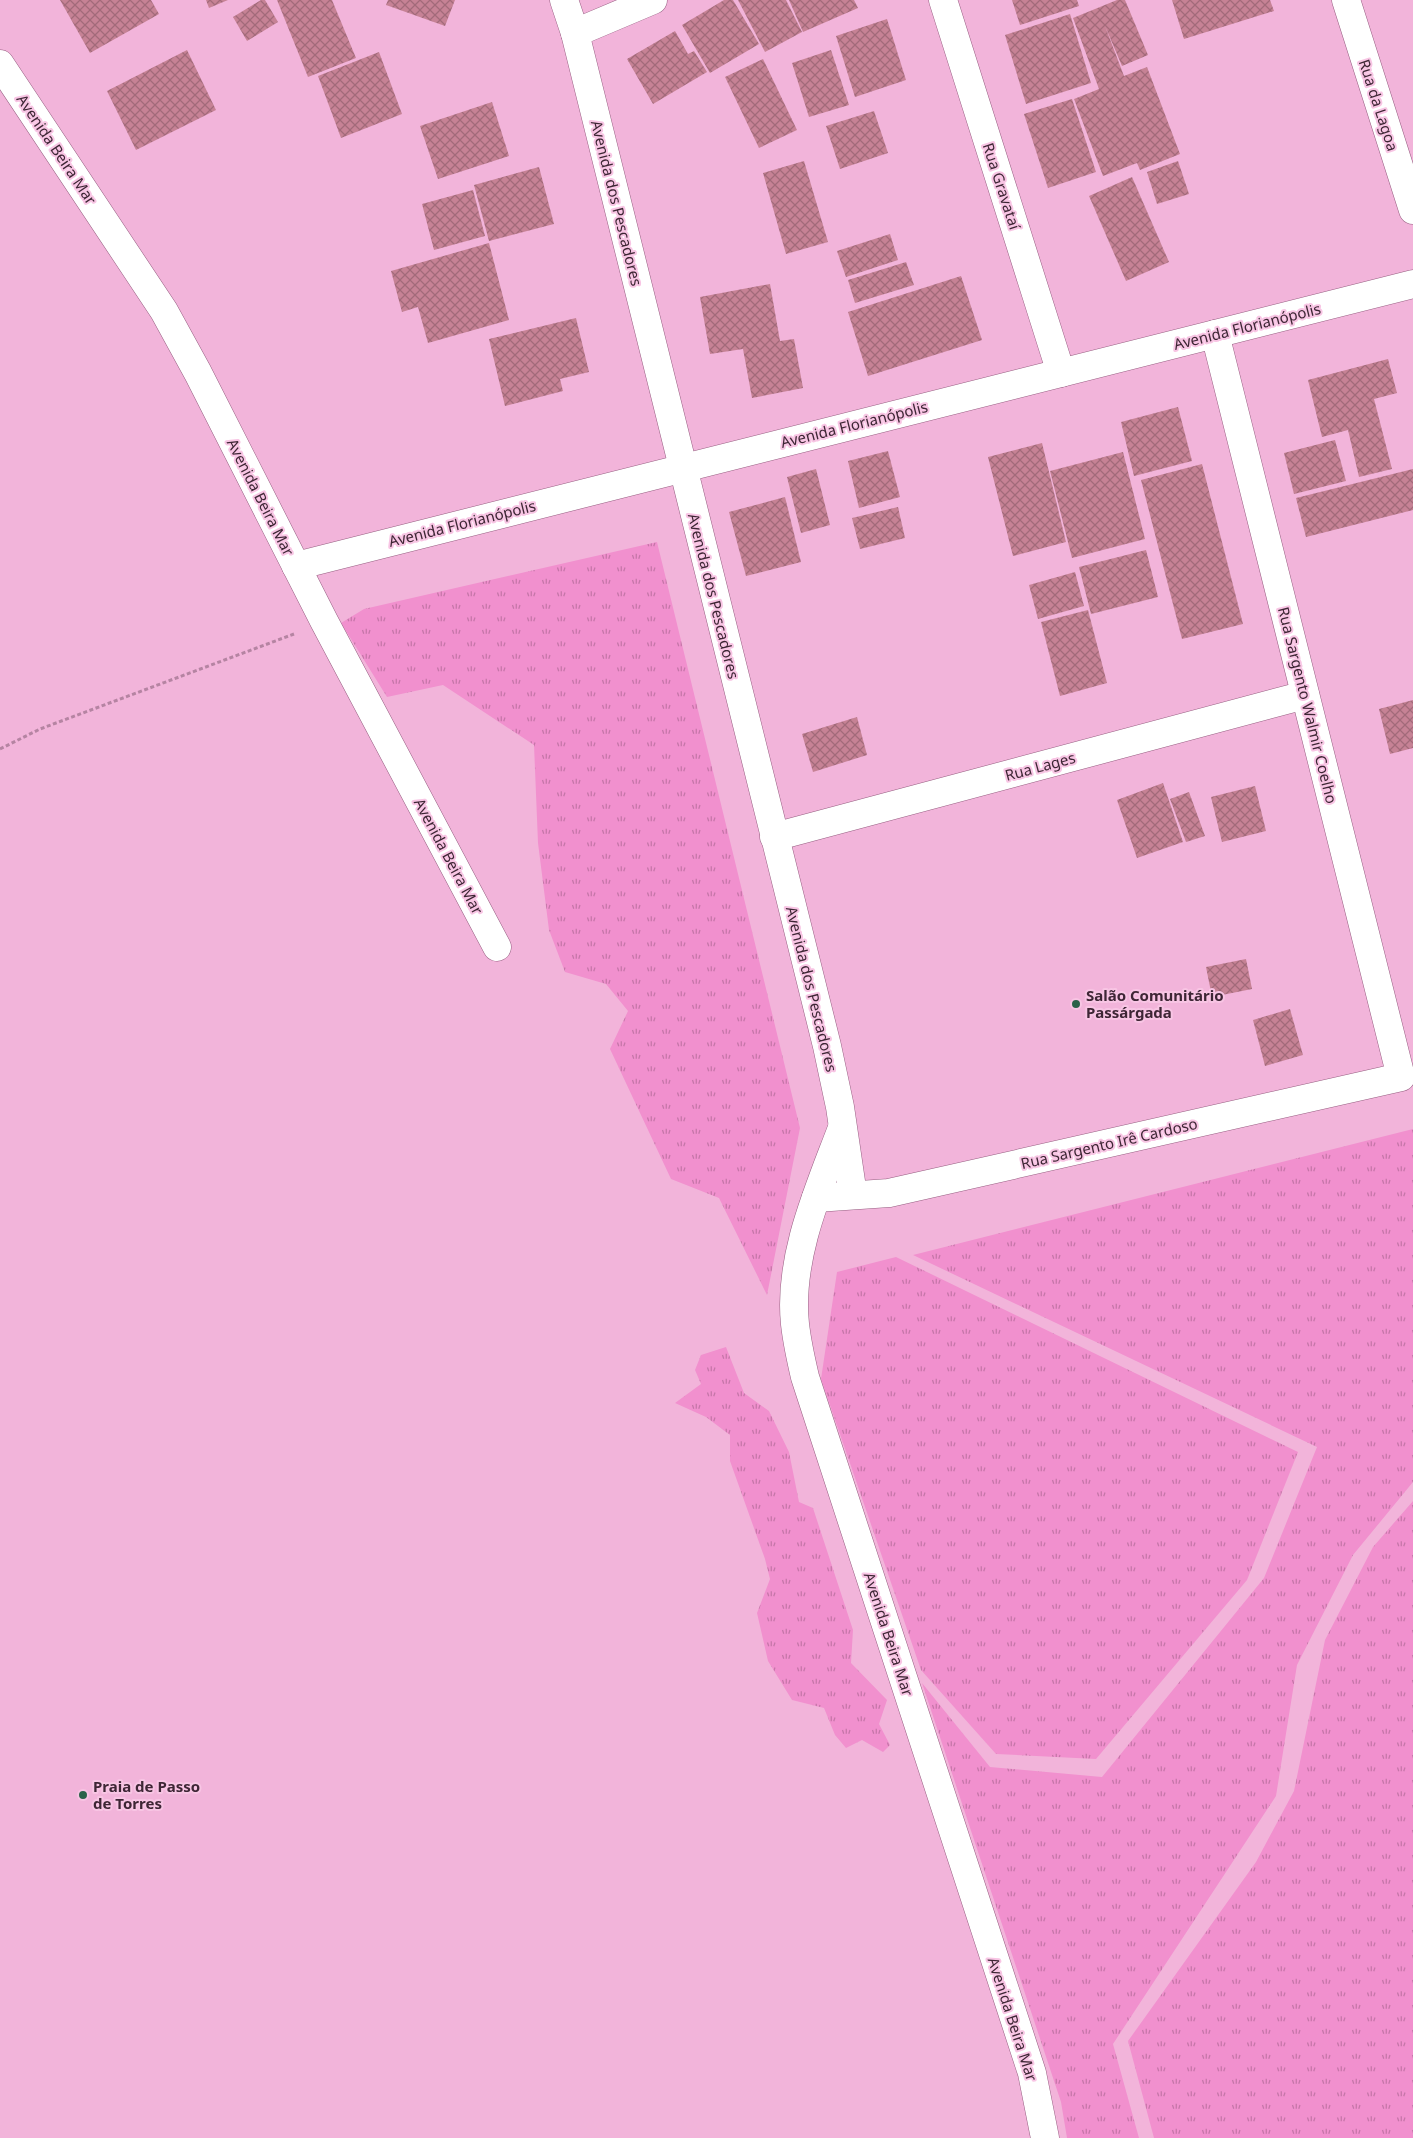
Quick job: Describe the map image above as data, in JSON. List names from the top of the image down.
{
  "streets": {
    "street": [
      "Rua da Lagoa",
      "Avenida Beira Mar",
      "Rua Gravataí",
      "Avenida dos Pescadores",
      "Avenida Florianópolis",
      "Rua Sargento Walmir Coelho",
      "Rua Lages",
      "Rua Sargento Irê Cardoso"
    ]
  },
  "crossings": [
    ["Avenida Beira Mar", "Avenida dos Pescadores"],
    ["Avenida Beira Mar", "Avenida Florianópolis"],
    ["Avenida Beira Mar", "Rua Sargento Irê Cardoso"],
    ["Rua Gravataí", "Avenida Florianópolis"],
    ["Avenida dos Pescadores", "Avenida Florianópolis"],
    ["Avenida dos Pescadores", "Rua Lages"],
    ["Avenida dos Pescadores", "Rua Sargento Irê Cardoso"],
    ["Avenida Florianópolis", "Rua Sargento Walmir Coelho"],
    ["Rua Sargento Walmir Coelho", "Rua Lages"],
    ["Rua Sargento Walmir Coelho", "Rua Sargento Irê Cardoso"]
  ],
  "places": ["Salão Comunitário Passárgada", "Praia de Passo de Torres"]
}
